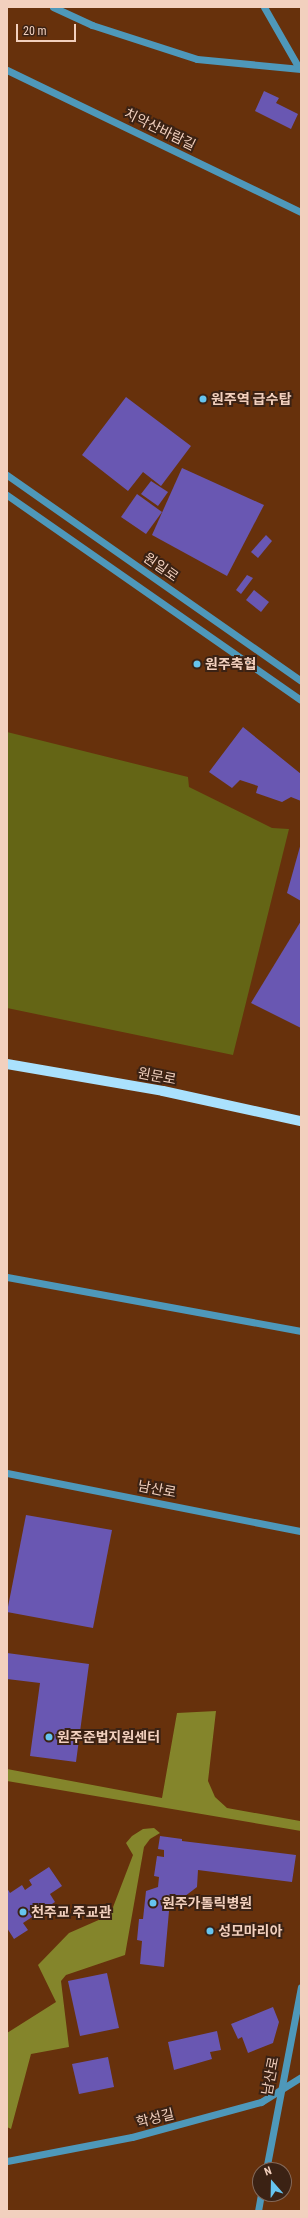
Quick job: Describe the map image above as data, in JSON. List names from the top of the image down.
{
  "streets": {
    "main road": ["원문로"],
    "street": [
      "치악산바람길",
      "원일로",
      "남산로",
      "학성길"
    ]
  },
  "crossings": [
    ["남산로", "학성길"]
  ],
  "places": [
    "원주역 급수탑",
    "원주축협",
    "원주준법지원센터",
    "원주가톨릭병원",
    "천주교 주교관",
    "성모마리아"
  ],
  "scale_bar": "20 m",
  "north": "top"
}
